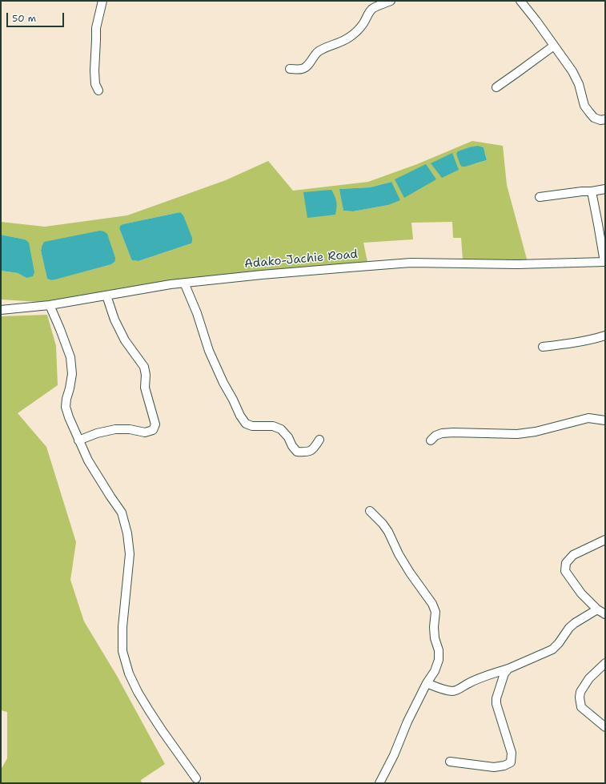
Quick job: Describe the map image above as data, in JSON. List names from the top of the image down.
{
  "streets": {
    "street": ["Adako-Jachie Road"]
  },
  "scale_bar": "50 m"
}
